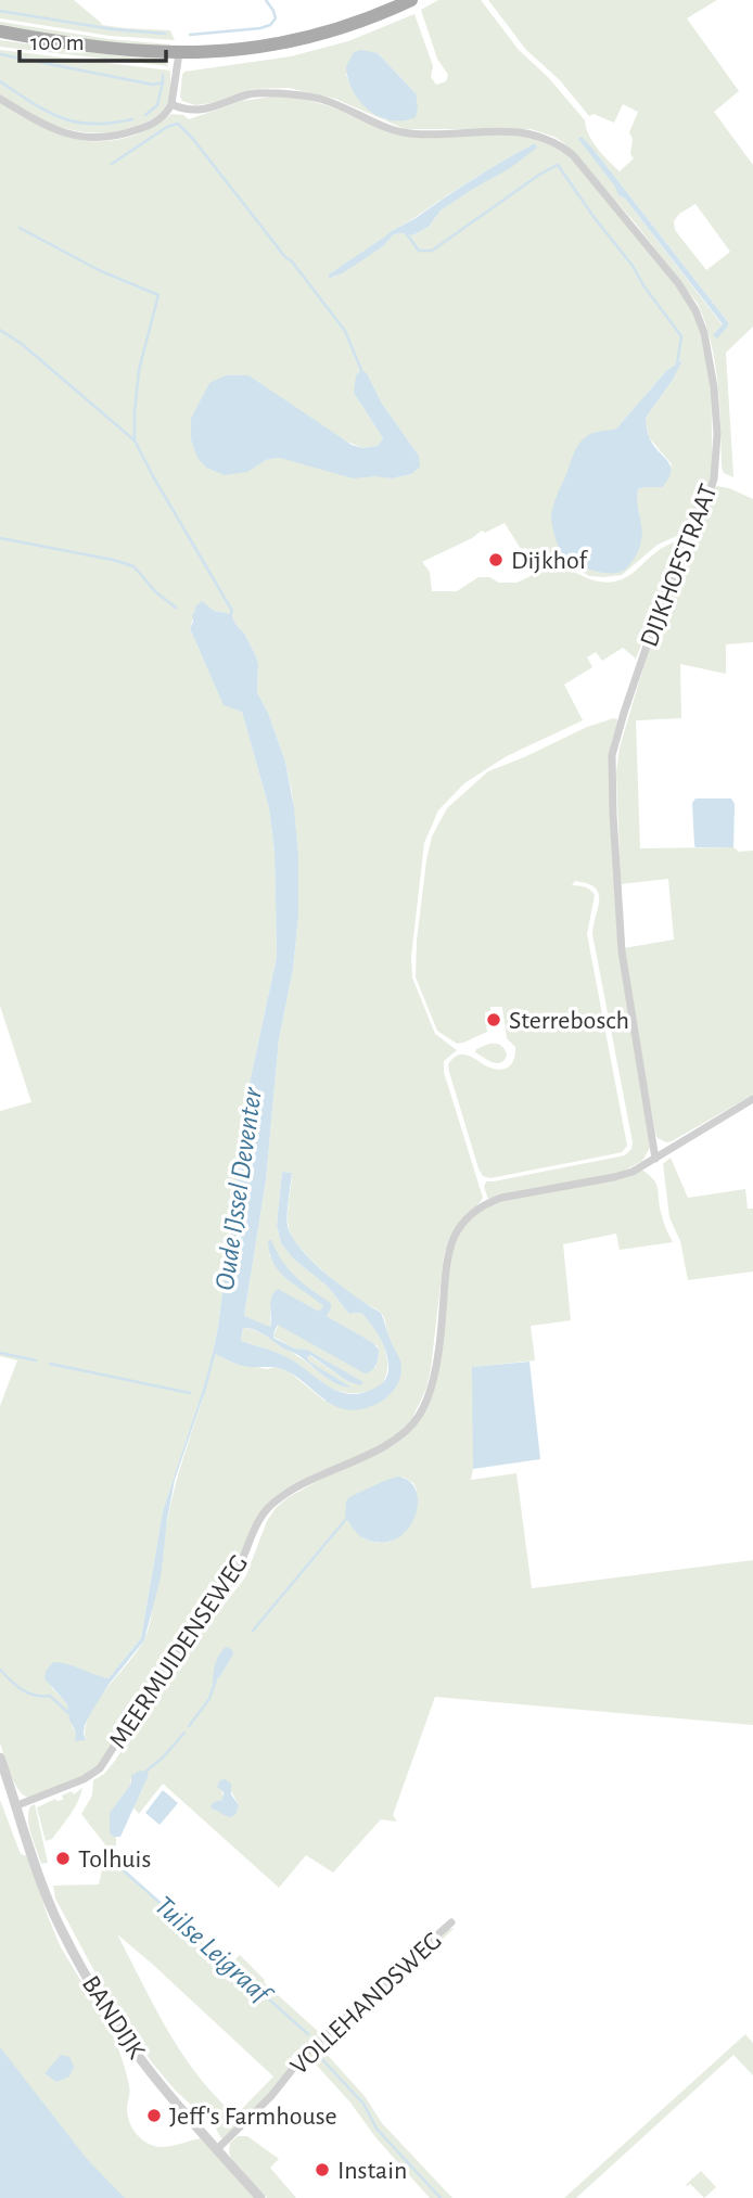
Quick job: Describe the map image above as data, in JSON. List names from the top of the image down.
{
  "streets": {
    "street": [
      "DIJKHOFSTRAAT",
      "MEERMUIDENSEWEG",
      "VOLLEHANDSWEG",
      "BANDIJK"
    ]
  },
  "crossings": [
    ["DIJKHOFSTRAAT", "MEERMUIDENSEWEG"],
    ["MEERMUIDENSEWEG", "BANDIJK"],
    ["VOLLEHANDSWEG", "BANDIJK"]
  ],
  "water": ["Oude IJssel Deventer", "Tuilse Leigraaf"],
  "places": [
    "Dijkhof",
    "Sterrebosch",
    "Tolhuis",
    "Jeff's Farmhouse",
    "Instain"
  ],
  "scale_bar": "100 m"
}
